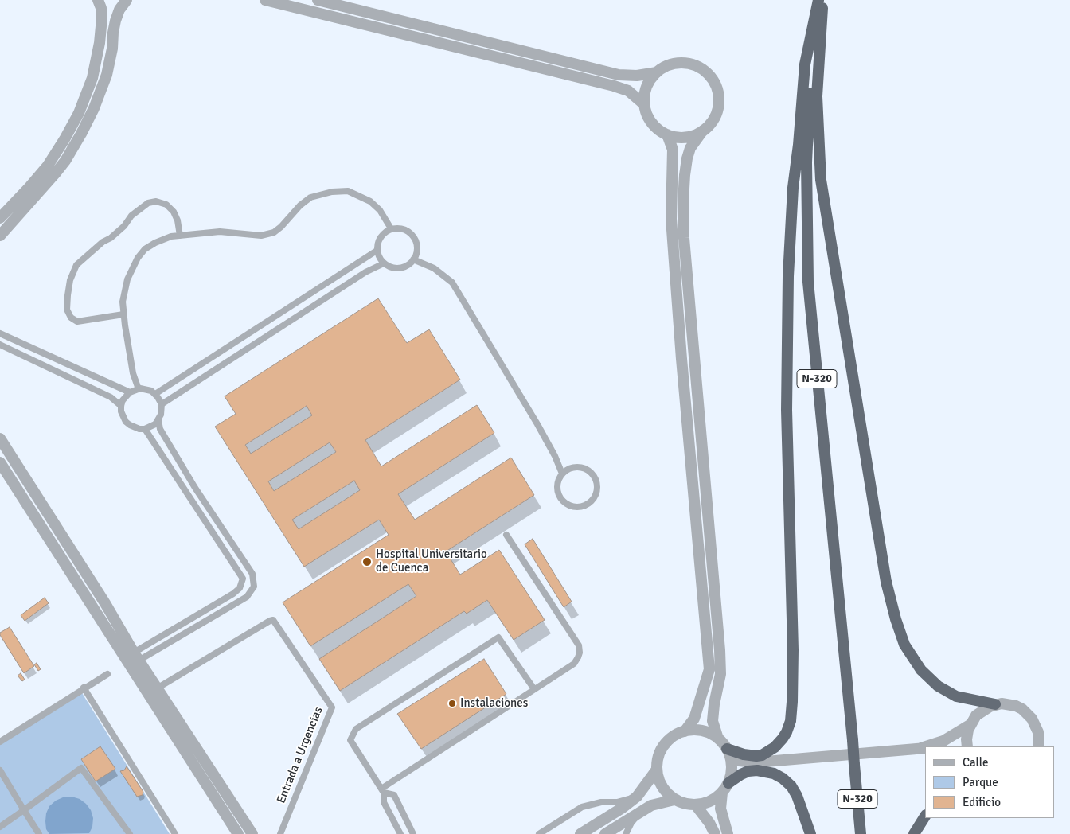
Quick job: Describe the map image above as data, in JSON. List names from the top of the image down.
{
  "streets": {
    "highway": ["N-320"],
    "lane": ["Entrada a Urgencias"]
  },
  "places": ["Hospital Universitario de Cuenca", "Instalaciones"],
  "legend": ["Calle", "Parque", "Edificio"]
}
